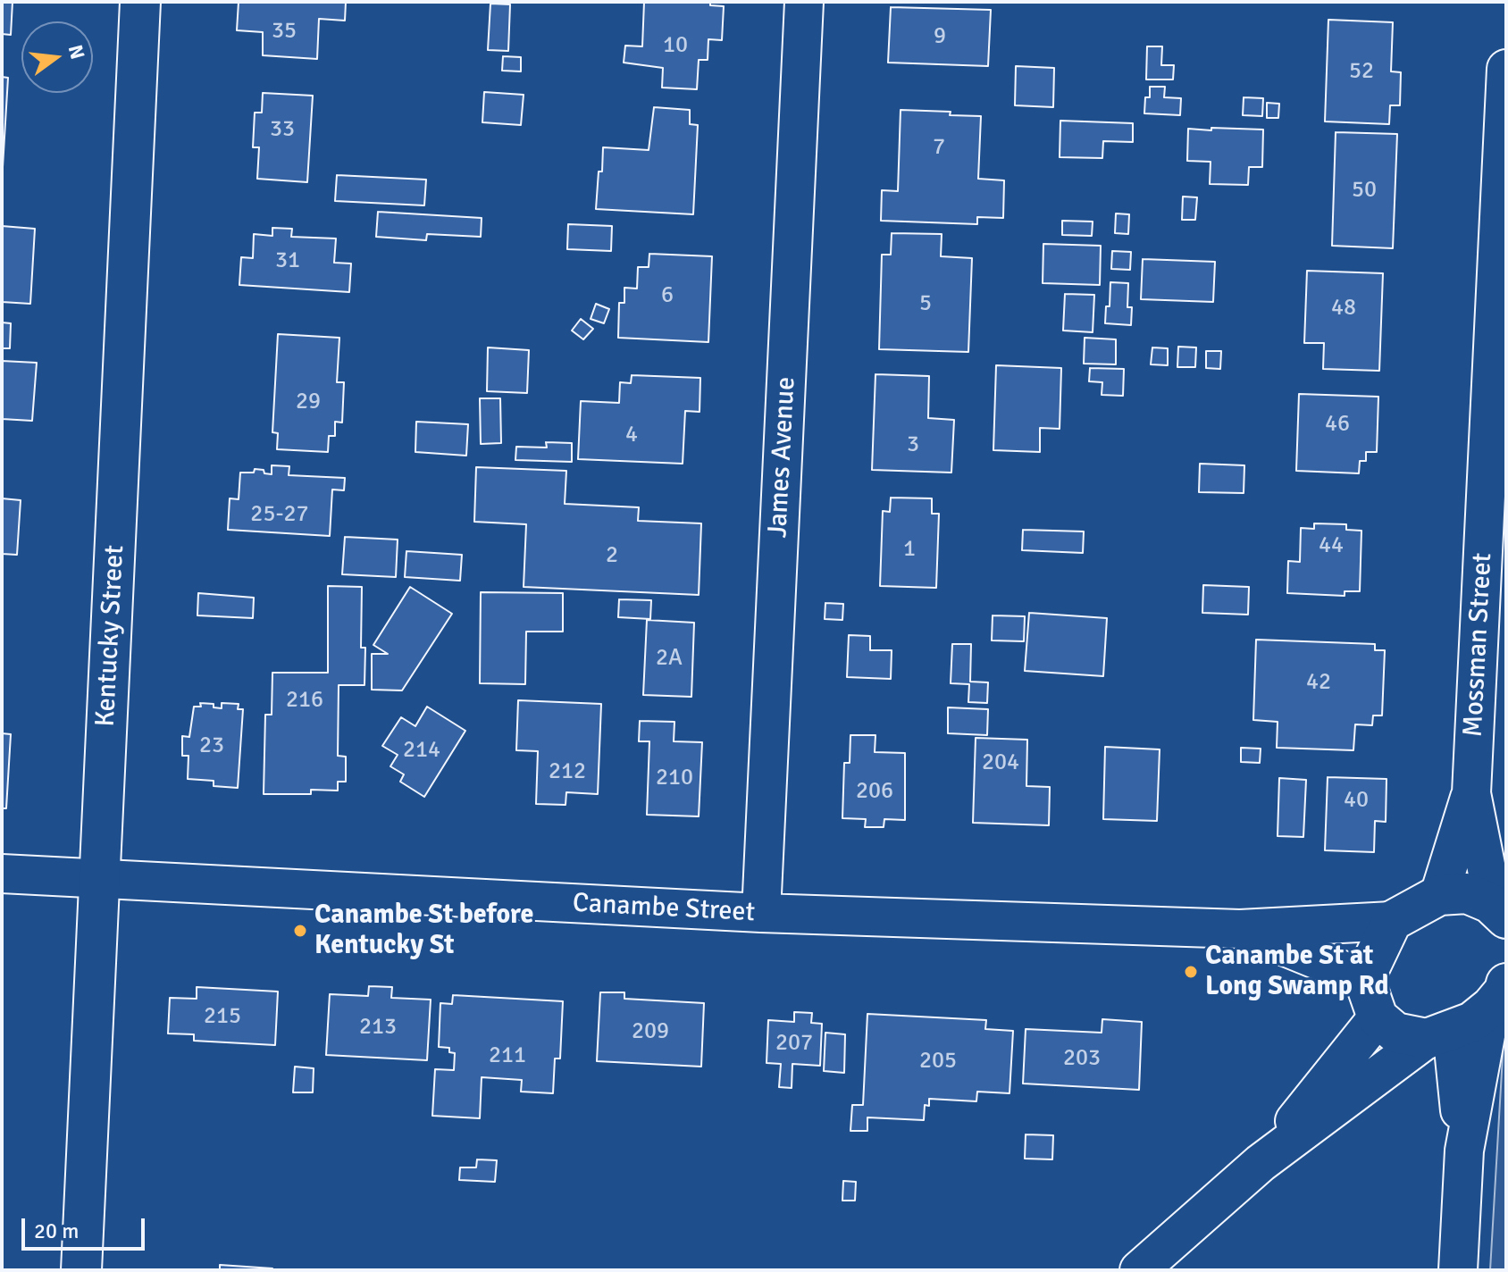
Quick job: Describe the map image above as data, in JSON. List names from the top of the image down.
{
  "streets": {
    "street": [
      "James Avenue",
      "Kentucky Street",
      "Mossman Street",
      "Canambe Street"
    ]
  },
  "crossings": [
    ["James Avenue", "Canambe Street"],
    ["Kentucky Street", "Canambe Street"]
  ],
  "places": ["Canambe St before Kentucky St", "Canambe St at Long Swamp Rd"],
  "house_numbers": [
    "35",
    "9",
    "10",
    "52",
    "33",
    "7",
    "50",
    "31",
    "6",
    "5",
    "48",
    "29",
    "46",
    "4",
    "3",
    "25-27",
    "44",
    "1",
    "2",
    "2A",
    "42",
    "216",
    "23",
    "214",
    "204",
    "212",
    "210",
    "206",
    "40",
    "215",
    "213",
    "209",
    "207",
    "211",
    "203",
    "205"
  ],
  "scale_bar": "20 m",
  "north": "right"
}
